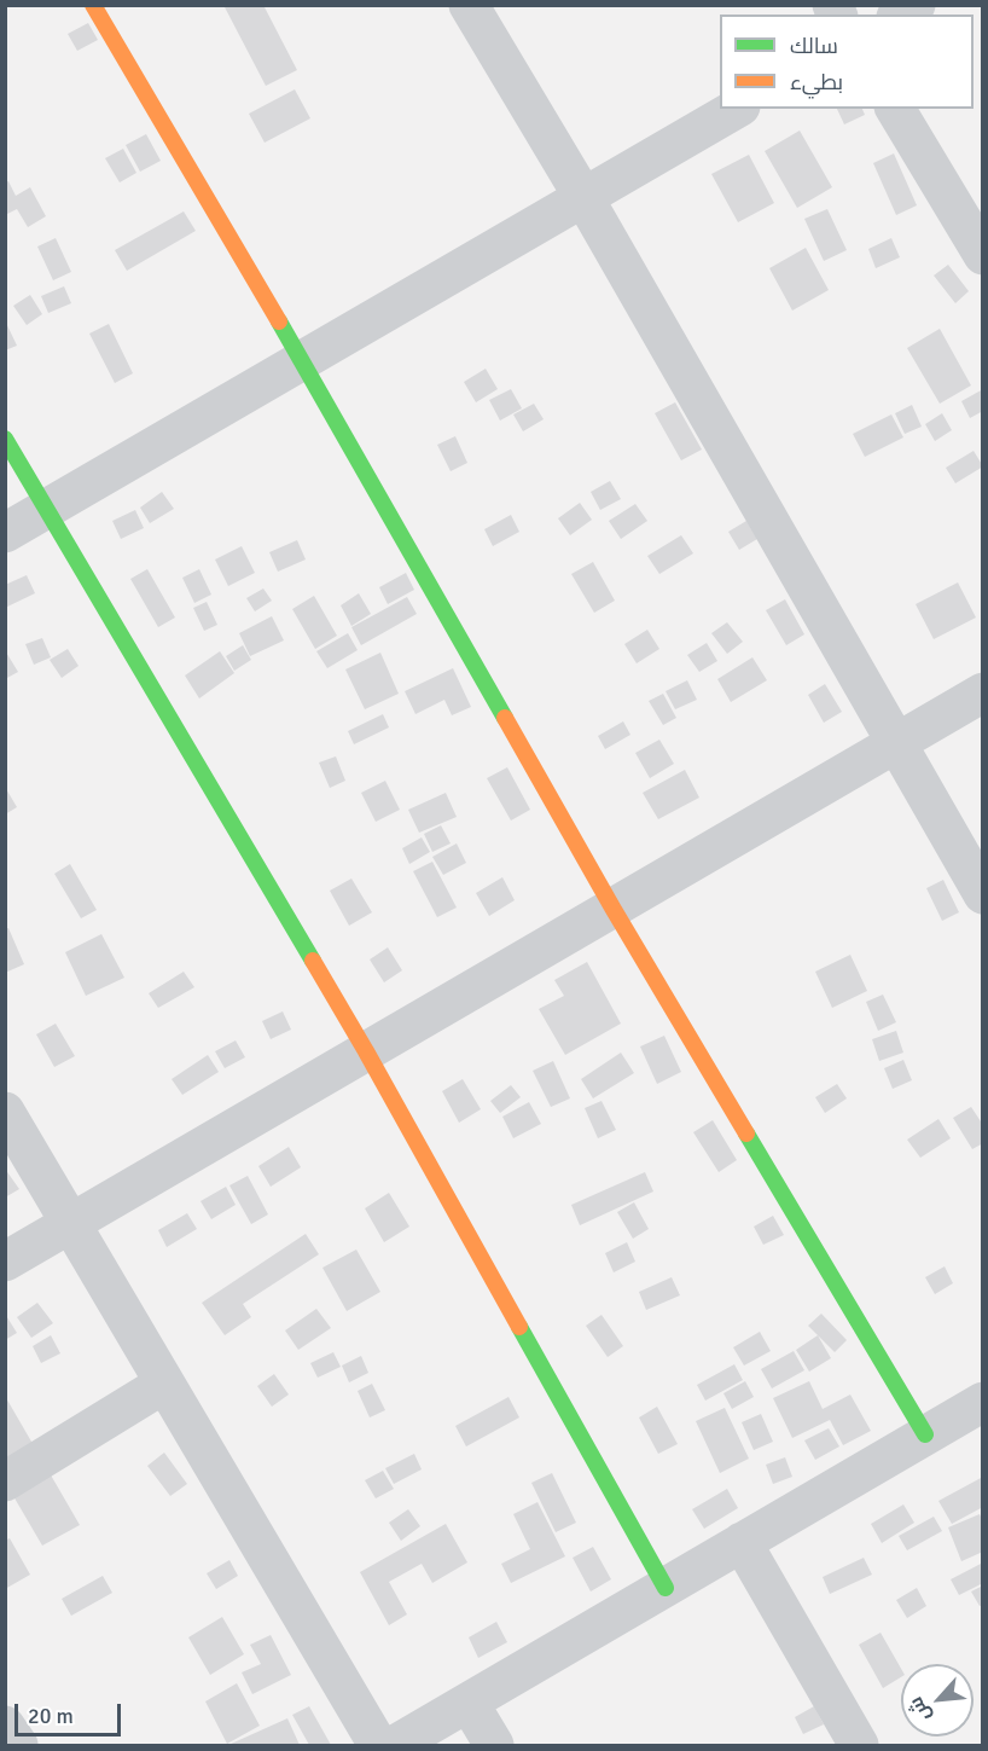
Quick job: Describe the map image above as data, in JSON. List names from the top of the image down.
{
  "legend": ["سالك", "بطيء"],
  "scale_bar": "20 m",
  "north": "bottom left"
}
